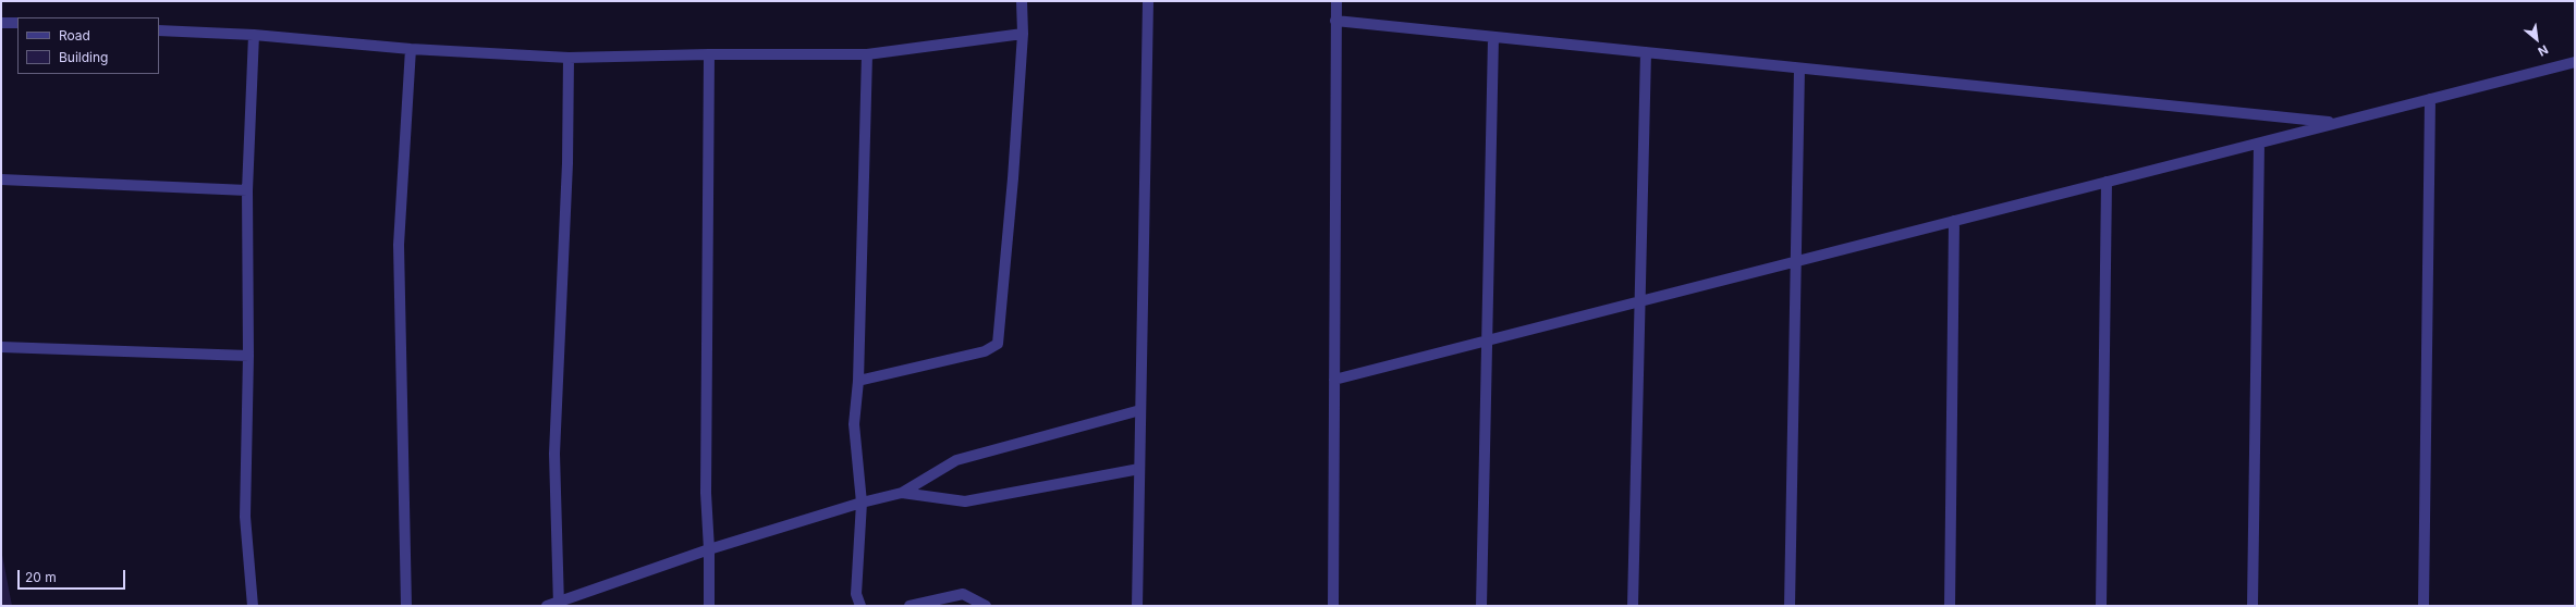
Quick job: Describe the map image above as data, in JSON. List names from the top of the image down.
{
  "legend": ["Road", "Building"],
  "scale_bar": "20 m",
  "north": "bottom right"
}
